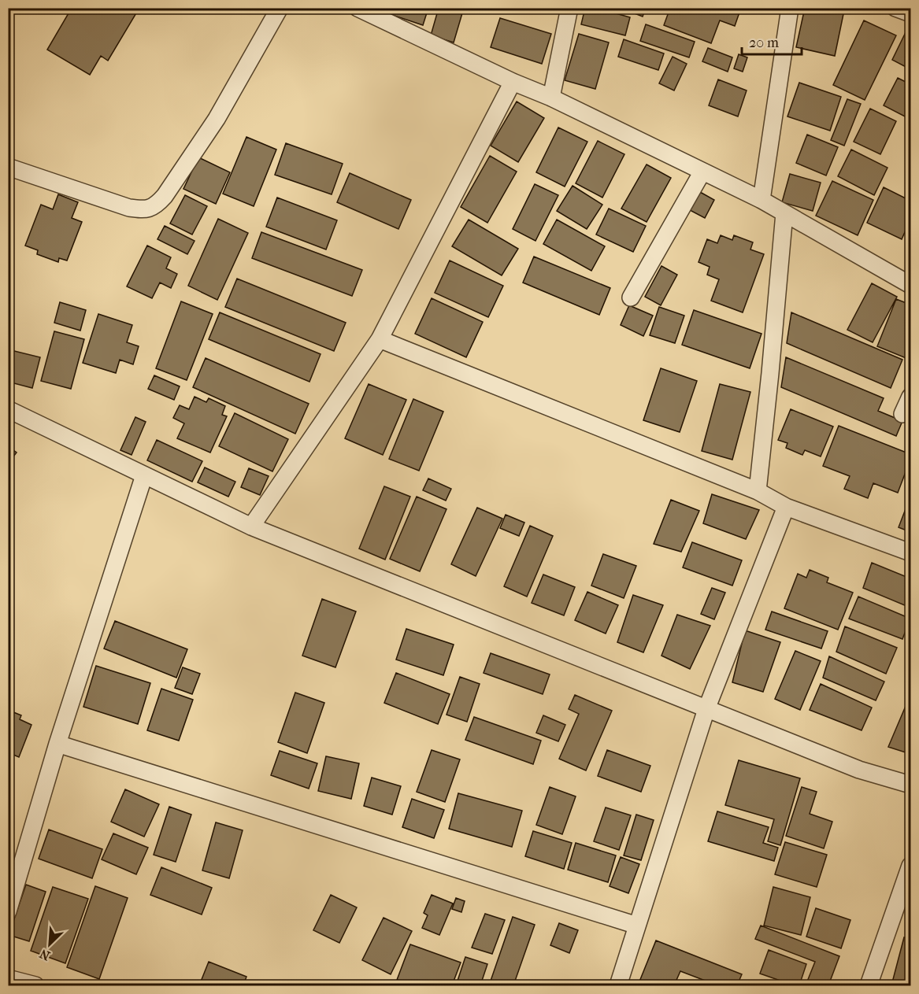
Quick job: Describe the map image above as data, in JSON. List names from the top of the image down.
{
  "scale_bar": "20 m",
  "north": "bottom left"
}
